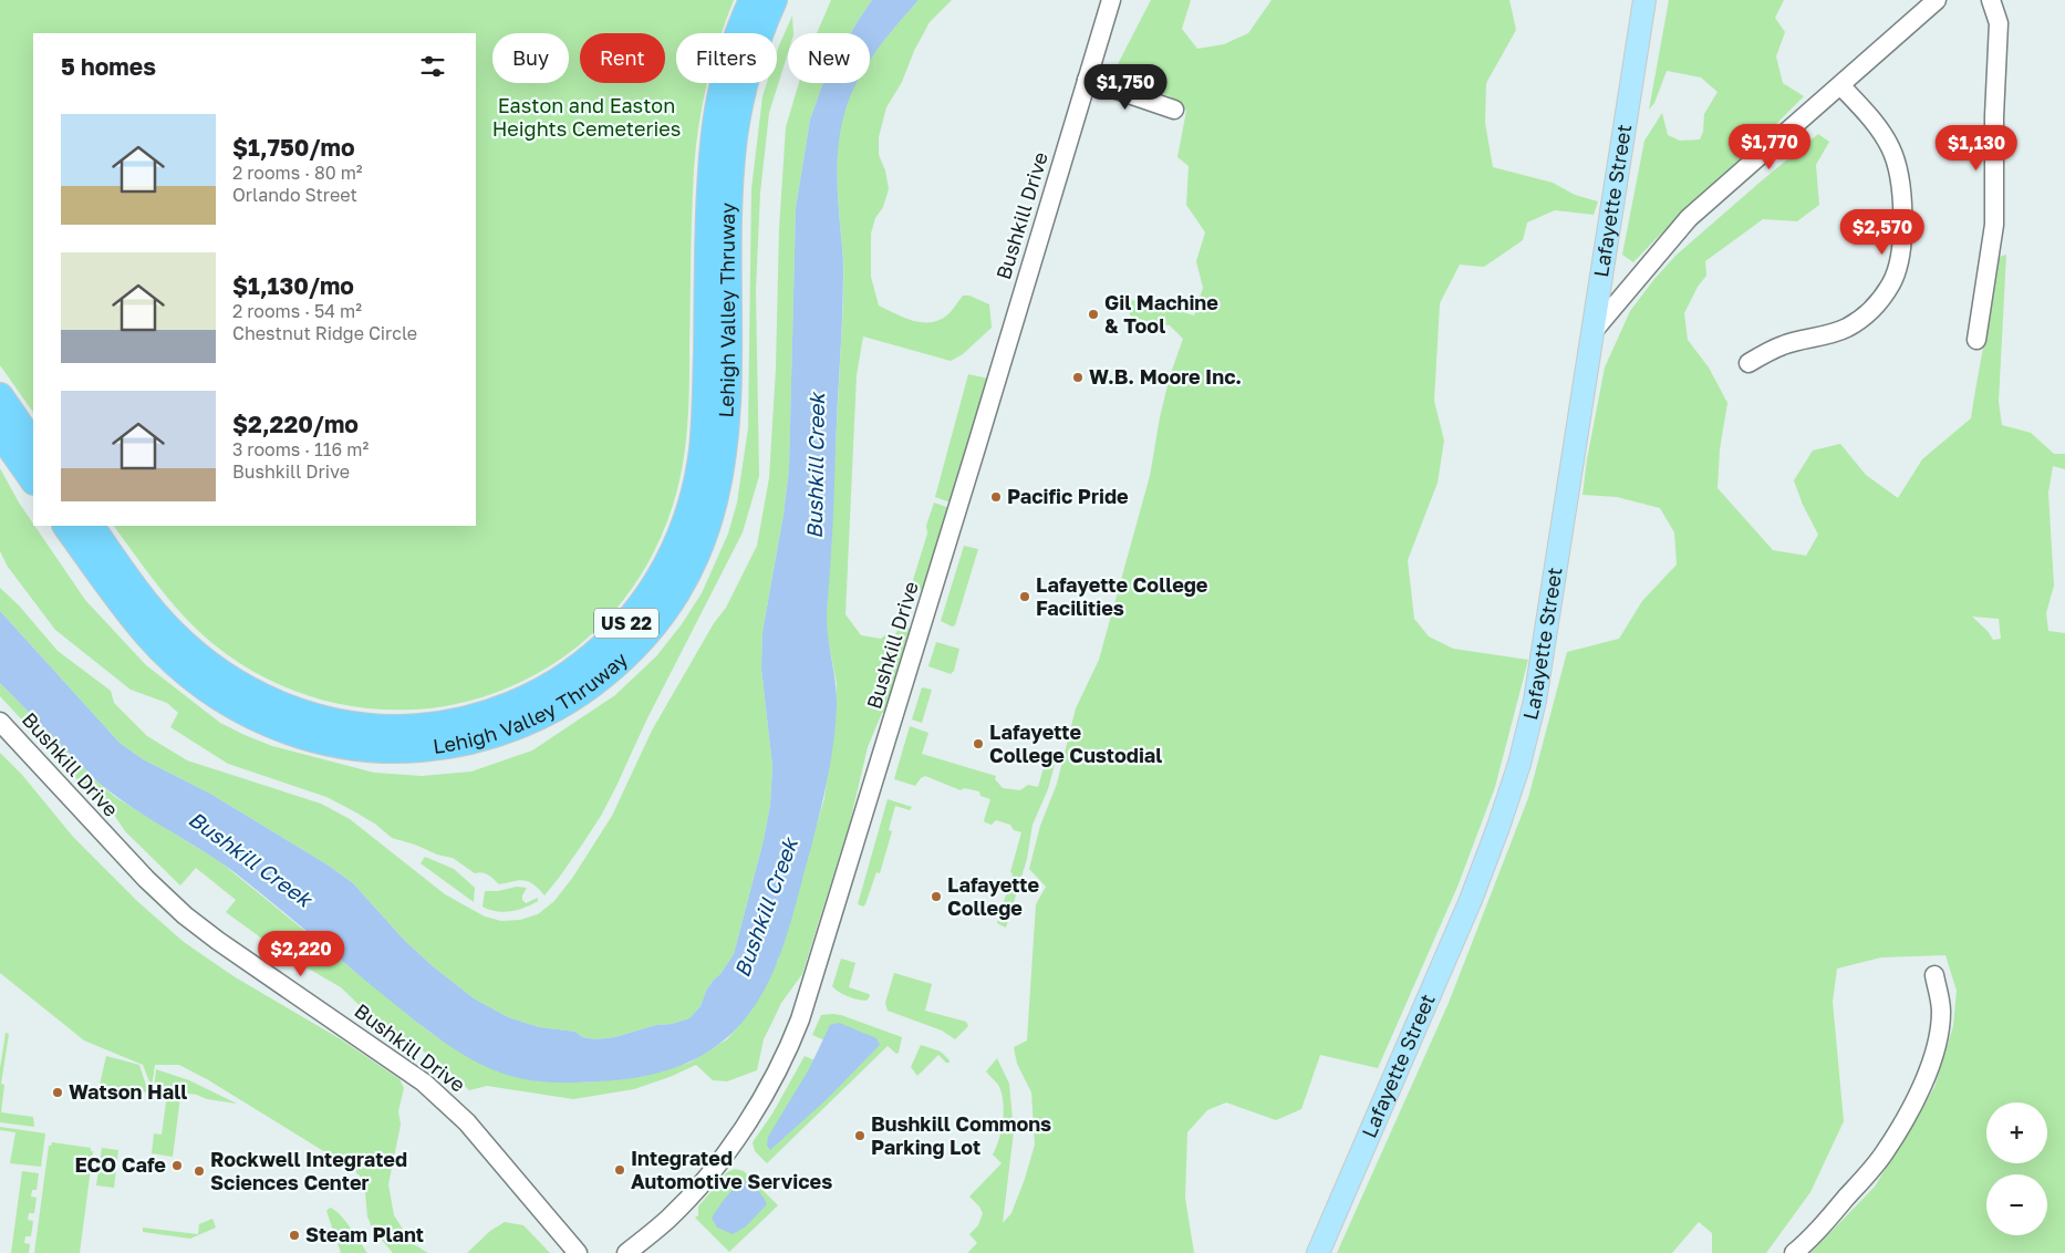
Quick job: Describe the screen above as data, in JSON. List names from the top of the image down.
{
  "streets": {
    "highway": ["Lehigh Valley Thruway", "US 22"],
    "main road": ["Lafayette Street"],
    "street": ["Bushkill Drive"]
  },
  "water": ["Bushkill Creek"],
  "parks": ["Easton and Easton Heights Cemeteries"],
  "places": [
    "Gil Machine & Tool",
    "W.B. Moore Inc.",
    "Pacific Pride",
    "Lafayette College Facilities",
    "Lafayette College Custodial",
    "Lafayette College",
    "Watson Hall",
    "Bushkill Commons Parking Lot",
    "ECO Cafe",
    "Integrated Automotive Services",
    "Rockwell Integrated Sciences Center",
    "Steam Plant"
  ],
  "page": {
    "chip": [
      "Buy",
      "Rent",
      "Filters",
      "New"
    ],
    "heading": "5 homes",
    "price": [
      "$1,750",
      "$1,770",
      "$1,130",
      "$2,570",
      "$2,220"
    ],
    "list": [
      {
        "name": "$1,750/mo",
        "note": "2 rooms · 80 m² · Orlando Street"
      },
      {
        "name": "$1,130/mo",
        "note": "2 rooms · 54 m² · Chestnut Ridge Circle"
      },
      {
        "name": "$2,220/mo",
        "note": "3 rooms · 116 m² · Bushkill Drive"
      }
    ],
    "map_buttons": ["+", "−"]
  }
}
